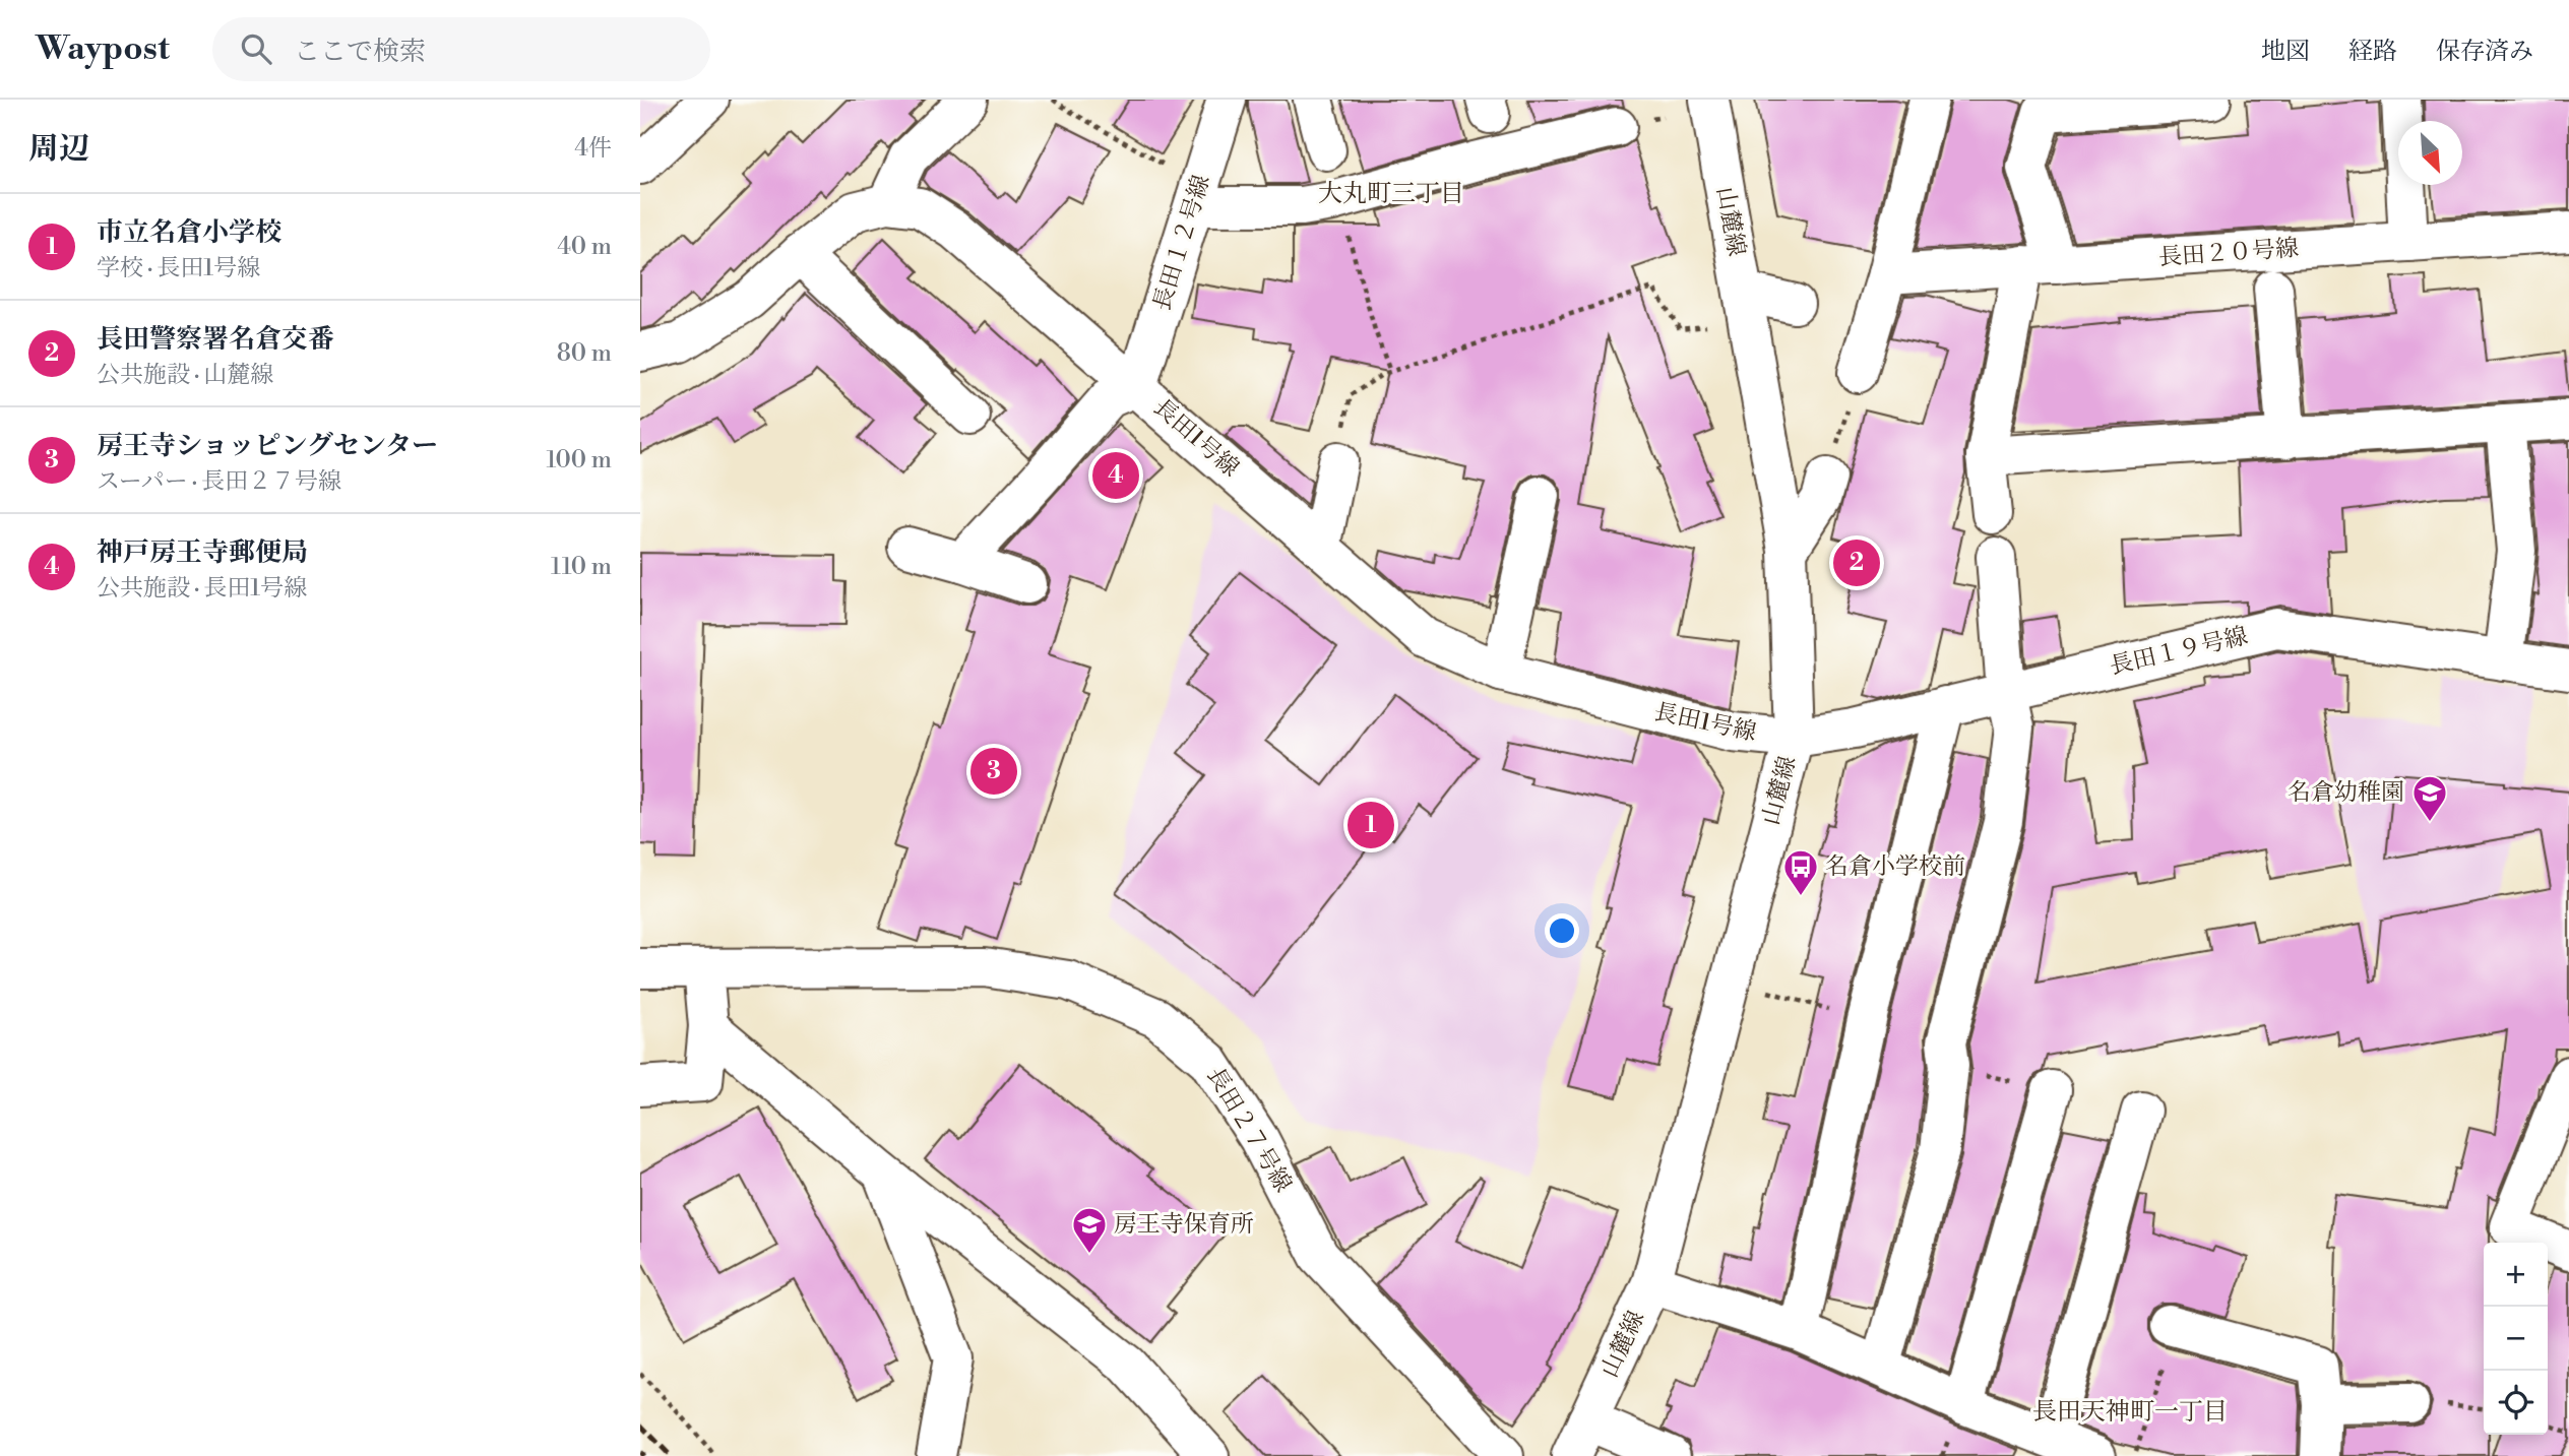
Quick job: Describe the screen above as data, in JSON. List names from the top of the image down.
{
  "streets": {
    "street": [
      "山麓線",
      "長田１２号線",
      "長田２０号線",
      "長田1号線",
      "長田１９号線",
      "長田２７号線"
    ]
  },
  "crossings": [
    ["山麓線", "長田1号線"],
    ["山麓線", "長田１９号線"],
    ["長田１２号線", "長田1号線"],
    ["長田1号線", "長田１９号線"]
  ],
  "districts": ["大丸町三丁目", "長田天神町一丁目"],
  "places": {
    "school or university": ["名倉幼稚園", "房王寺保育所"],
    "bus stop": ["名倉小学校前"]
  },
  "north": "bottom right",
  "page": {
    "header": "Waypost",
    "search": "ここで検索",
    "nav": ["地図", "経路", "保存済み"],
    "heading": ["周辺", "4件"],
    "list": [
      {
        "mark": "1",
        "name": "市立名倉小学校",
        "note": "学校 · 長田1号線",
        "value": "40 m"
      },
      {
        "mark": "2",
        "name": "長田警察署名倉交番",
        "note": "公共施設 · 山麓線",
        "value": "80 m"
      },
      {
        "mark": "3",
        "name": "房王寺ショッピングセンター",
        "note": "スーパー · 長田２７号線",
        "value": "100 m"
      },
      {
        "mark": "4",
        "name": "神戸房王寺郵便局",
        "note": "公共施設 · 長田1号線",
        "value": "110 m"
      }
    ],
    "pins": [
      "4",
      "2",
      "3",
      "1"
    ],
    "map_buttons": ["+", "−"]
  }
}
